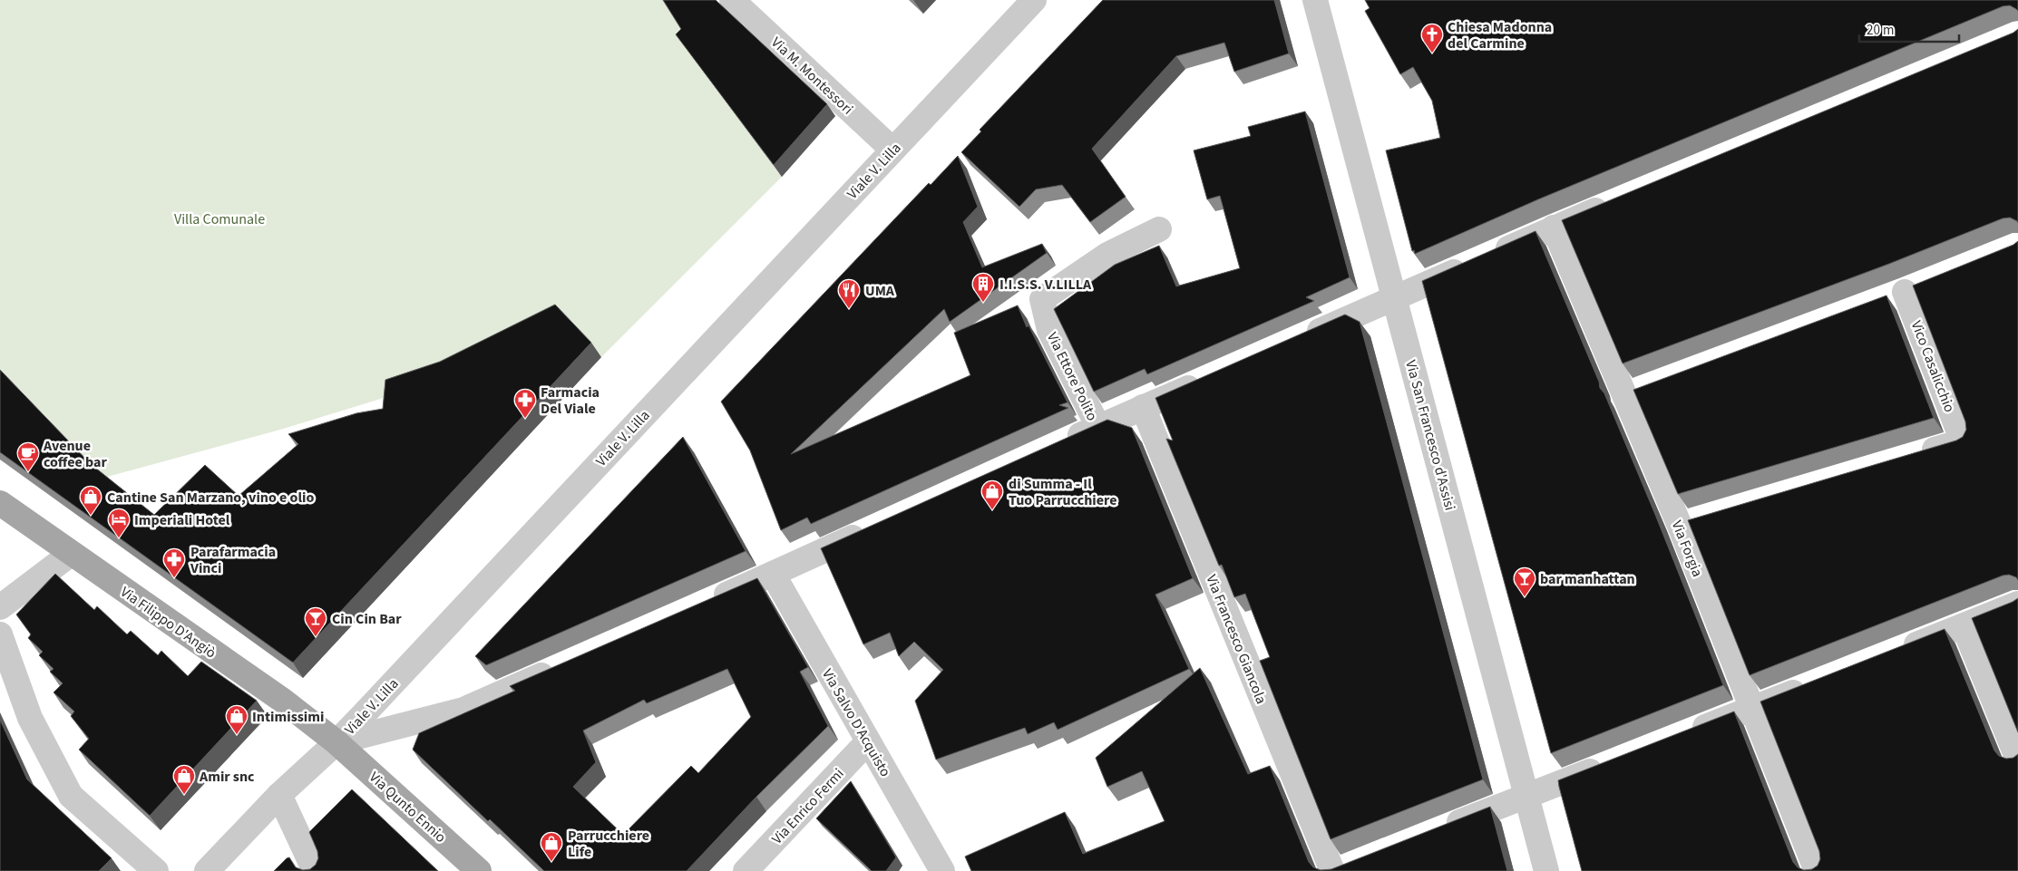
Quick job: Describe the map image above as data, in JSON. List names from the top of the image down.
{
  "streets": {
    "main road": ["Via Filippo D'Angiò", "Via Qunto Ennio"],
    "street": [
      "Via M. Montessori",
      "Viale V. Lilla",
      "Vico Casalicchio",
      "Via Ettore Polito",
      "Via San Francesco d'Assisi",
      "Via Forgia",
      "Via Francesco Giancola",
      "Via Salvo D'Acquisto",
      "Via Enrico Fermi"
    ]
  },
  "crossings": [
    ["Via M. Montessori", "Viale V. Lilla"],
    ["Viale V. Lilla", "Via Filippo D'Angiò"],
    ["Viale V. Lilla", "Via Qunto Ennio"],
    ["Via Filippo D'Angiò", "Via Qunto Ennio"],
    ["Via Salvo D'Acquisto", "Via Enrico Fermi"]
  ],
  "parks": ["Villa Comunale"],
  "places": {
    "church": ["Chiesa Madonna del Carmine"],
    "building": ["I.I.S.S. V.LILLA"],
    "restaurant": ["UMA"],
    "pharmacy": ["Farmacia Del Viale", "Parafarmacia Vinci"],
    "cafe": ["Avenue coffee bar"],
    "shop": [
      "di Summa - Il Tuo Parrucchiere",
      "Cantine San Marzano, vino e olio",
      "Intimissimi",
      "Amir snc",
      "Parrucchiere Life"
    ],
    "hotel": ["Imperiali Hotel"],
    "bar": ["bar manhattan", "Cin Cin Bar"]
  },
  "scale_bar": "20 m"
}
